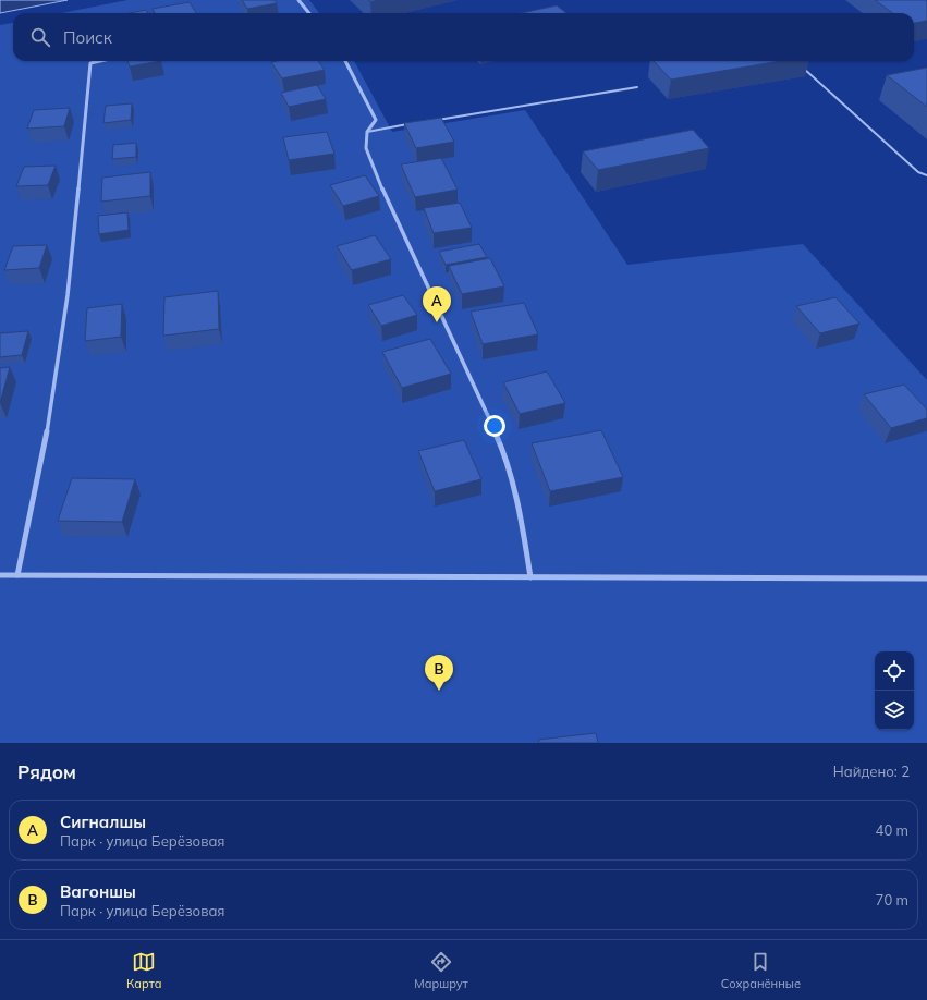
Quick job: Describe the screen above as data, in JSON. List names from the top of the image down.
{
  "page": {
    "search": "Поиск",
    "pins": ["A", "B"],
    "heading": ["Рядом", "Найдено: 2"],
    "list": [
      {
        "mark": "A",
        "name": "Сигналшы",
        "note": "Парк · улица Берёзовая",
        "value": "40 m"
      },
      {
        "mark": "B",
        "name": "Вагоншы",
        "note": "Парк · улица Берёзовая",
        "value": "70 m"
      }
    ],
    "nav": ["Карта", "Маршрут", "Сохранённые"]
  }
}
